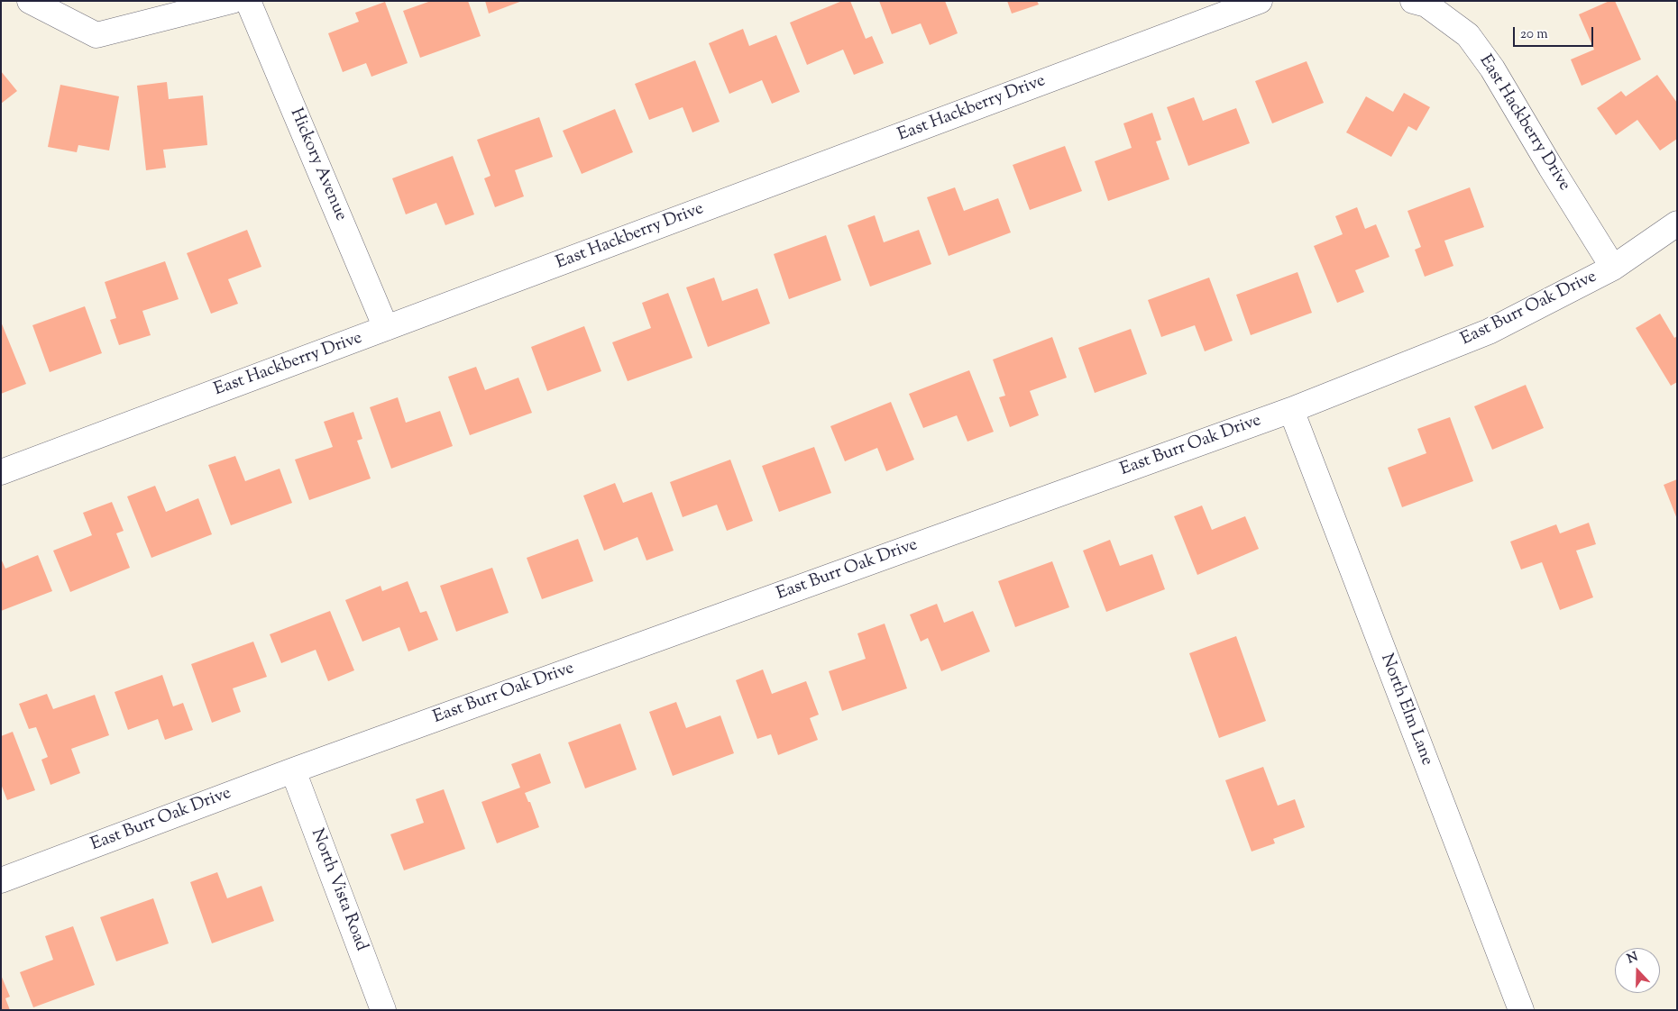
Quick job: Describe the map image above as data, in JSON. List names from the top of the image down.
{
  "streets": {
    "street": [
      "East Hackberry Drive",
      "Hickory Avenue",
      "East Burr Oak Drive",
      "North Elm Lane",
      "North Vista Road"
    ]
  },
  "crossings": [
    ["East Hackberry Drive", "Hickory Avenue"],
    ["East Hackberry Drive", "East Burr Oak Drive"],
    ["East Burr Oak Drive", "North Elm Lane"],
    ["East Burr Oak Drive", "North Vista Road"]
  ],
  "scale_bar": "20 m",
  "north": "top"
}
